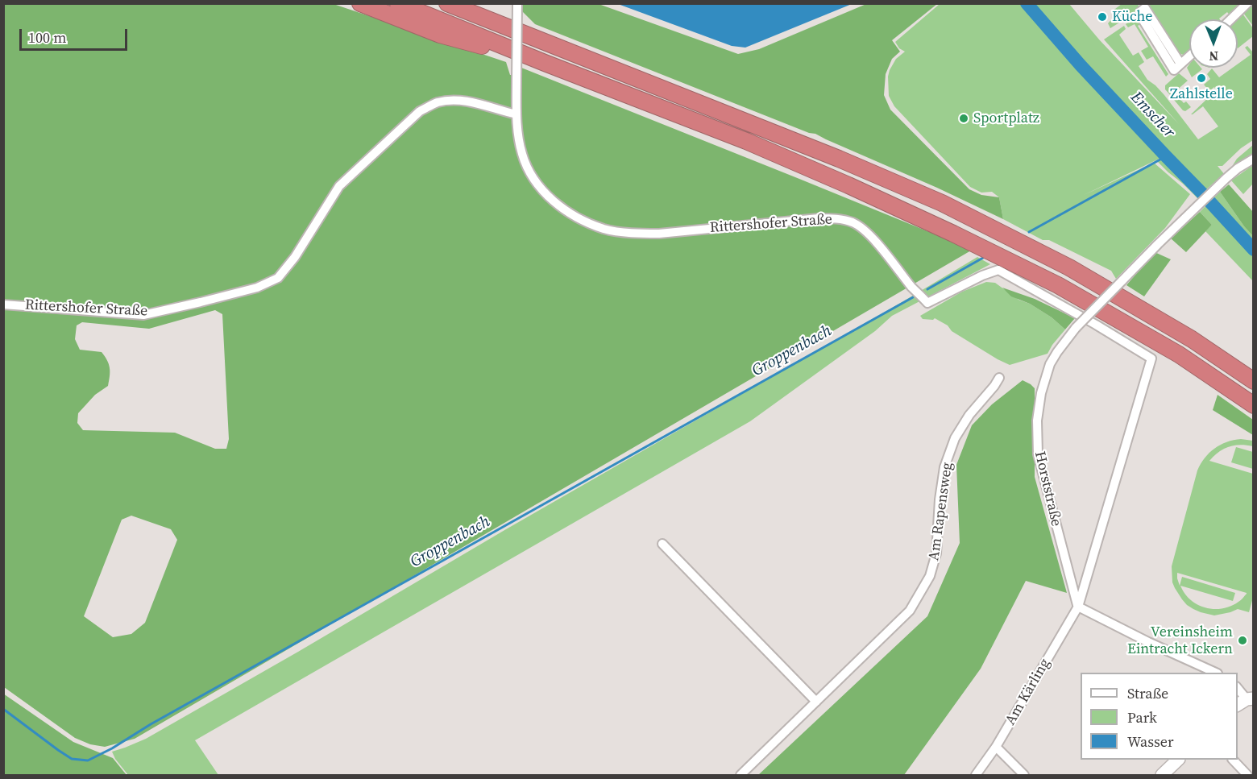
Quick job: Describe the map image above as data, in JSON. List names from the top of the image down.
{
  "streets": {
    "street": [
      "Rittershofer Straße",
      "Horststraße",
      "Am Rapensweg",
      "Am Kärling"
    ]
  },
  "crossings": [
    ["Rittershofer Straße", "Horststraße"],
    ["Rittershofer Straße", "Am Kärling"],
    ["Horststraße", "Am Kärling"]
  ],
  "water": ["Emscher", "Groppenbach"],
  "places": [
    "Küche",
    "Zahlstelle",
    "Sportplatz",
    "Vereinsheim Eintracht Ickern"
  ],
  "legend": ["Straße", "Park", "Wasser"],
  "scale_bar": "100 m",
  "north": "bottom"
}
